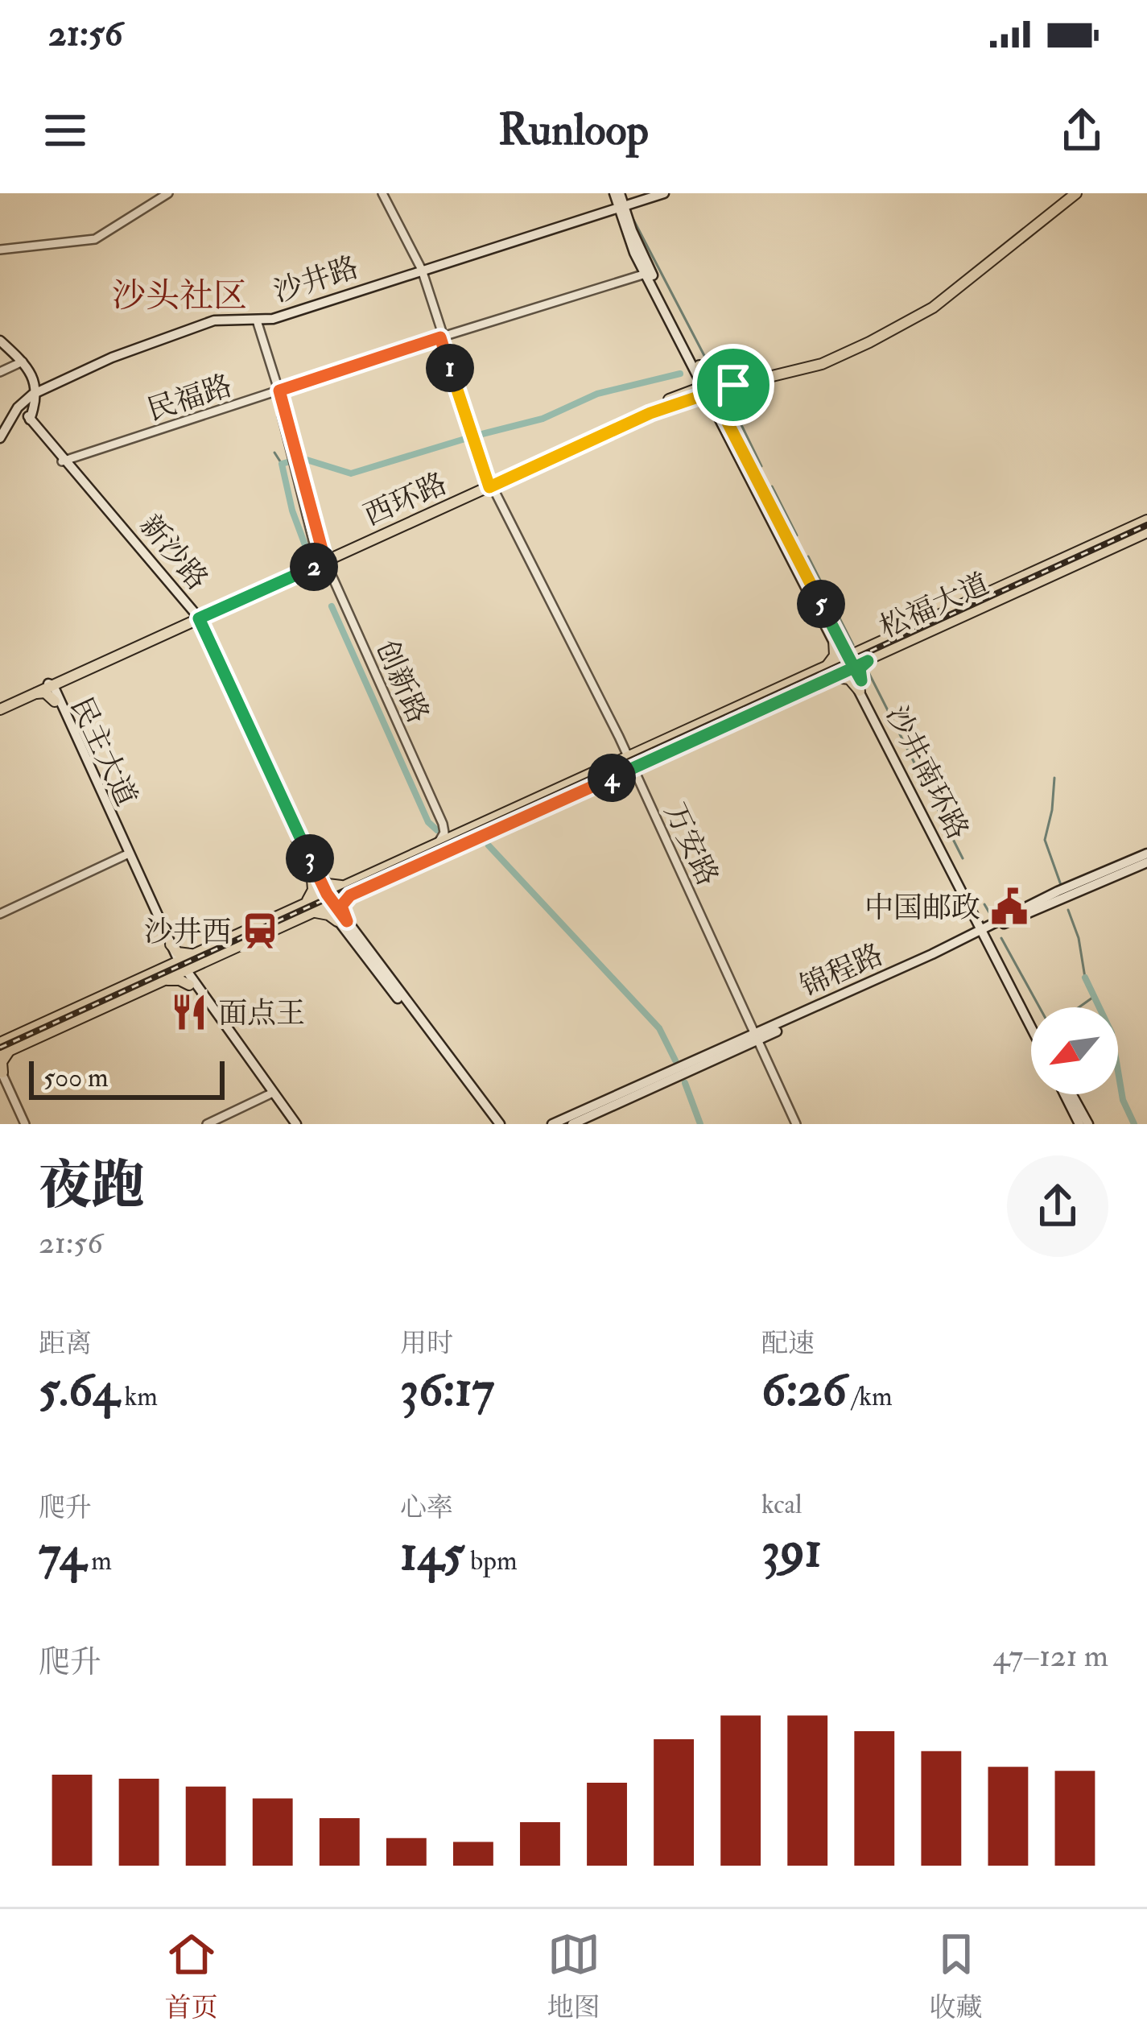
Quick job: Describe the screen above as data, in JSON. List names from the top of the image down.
{
  "streets": {
    "main road": [
      "沙井路",
      "西环路",
      "新沙路",
      "松福大道",
      "民主大道",
      "沙井南环路",
      "锦程路"
    ],
    "street": ["民福路", "创新路", "万安路"]
  },
  "crossings": [
    ["沙井路", "新沙路"],
    ["沙井路", "创新路"],
    ["沙井路", "沙井南环路"],
    ["沙井路", "万安路"],
    ["民福路", "新沙路"],
    ["民福路", "创新路"],
    ["民福路", "沙井南环路"],
    ["民福路", "万安路"],
    ["西环路", "新沙路"],
    ["西环路", "创新路"],
    ["西环路", "民主大道"],
    ["西环路", "沙井南环路"],
    ["西环路", "万安路"],
    ["新沙路", "松福大道"],
    ["松福大道", "民主大道"],
    ["松福大道", "沙井南环路"],
    ["松福大道", "万安路"],
    ["沙井南环路", "锦程路"],
    ["万安路", "锦程路"]
  ],
  "districts": ["沙头社区"],
  "places": {
    "public building": ["中国邮政"],
    "station": ["沙井西"],
    "restaurant": ["面点王"]
  },
  "scale_bar": "500 m",
  "north": "bottom left",
  "page": {
    "status": "21:56",
    "header": "Runloop",
    "pins": [
      "1",
      "2",
      "5",
      "4",
      "3"
    ],
    "scale": "500 m",
    "heading": ["夜跑", "21:56"],
    "stats": [
      ["距离", "5.64 km"],
      ["用时", "36:17"],
      ["配速", "6:26 /km"],
      ["爬升", "74 m"],
      ["心率", "145 bpm"],
      ["kcal", "391"]
    ],
    "chart": ["爬升", "47–121 m"],
    "tabs": ["首页", "地图", "收藏"]
  }
}
